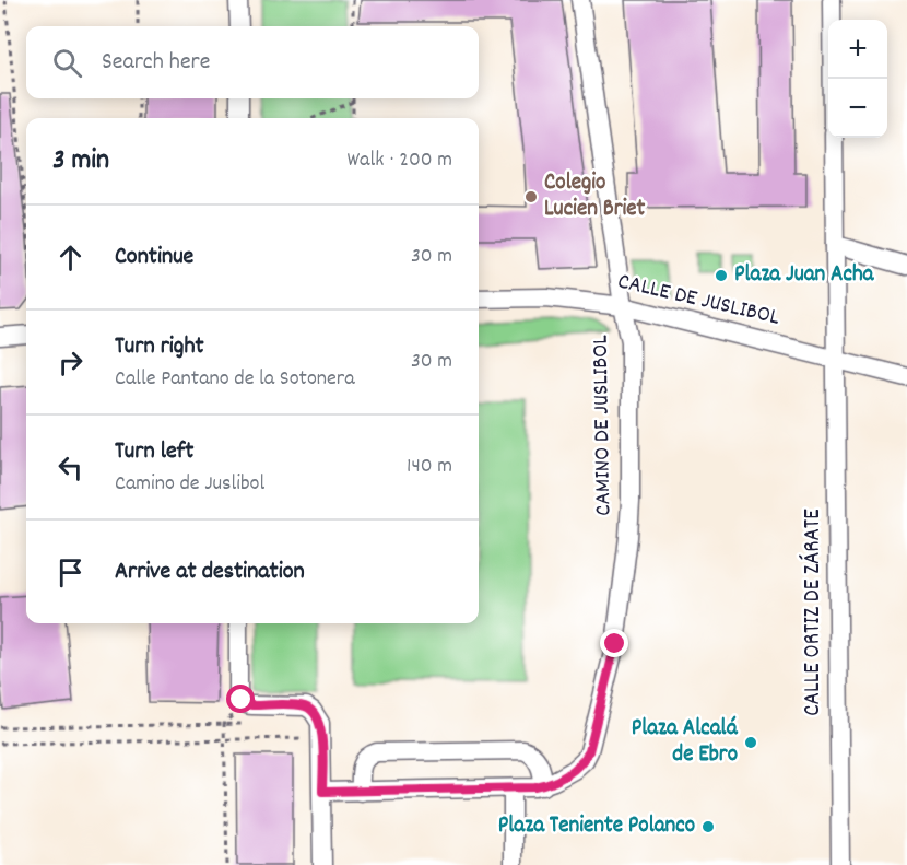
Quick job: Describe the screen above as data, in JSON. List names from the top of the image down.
{
  "streets": {
    "street": ["CALLE DE JUSLIBOL", "CAMINO DE JUSLIBOL", "CALLE ORTIZ DE ZÁRATE"]
  },
  "crossings": [
    ["CALLE DE JUSLIBOL", "CAMINO DE JUSLIBOL"],
    ["CALLE DE JUSLIBOL", "CALLE ORTIZ DE ZÁRATE"]
  ],
  "places": [
    "Colegio Lucien Briet",
    "Plaza Juan Acha",
    "Plaza Alcalá de Ebro",
    "Plaza Teniente Polanco"
  ],
  "page": {
    "map_buttons": ["+", "−"],
    "search": "Search here",
    "heading": ["3 min", "Walk · 200 m"],
    "list": [
      ["Continue", "30 m"],
      ["Turn right", "Calle Pantano de la Sotonera", "30 m"],
      ["Turn left", "Camino de Juslibol", "140 m"],
      "Arrive at destination"
    ]
  }
}
